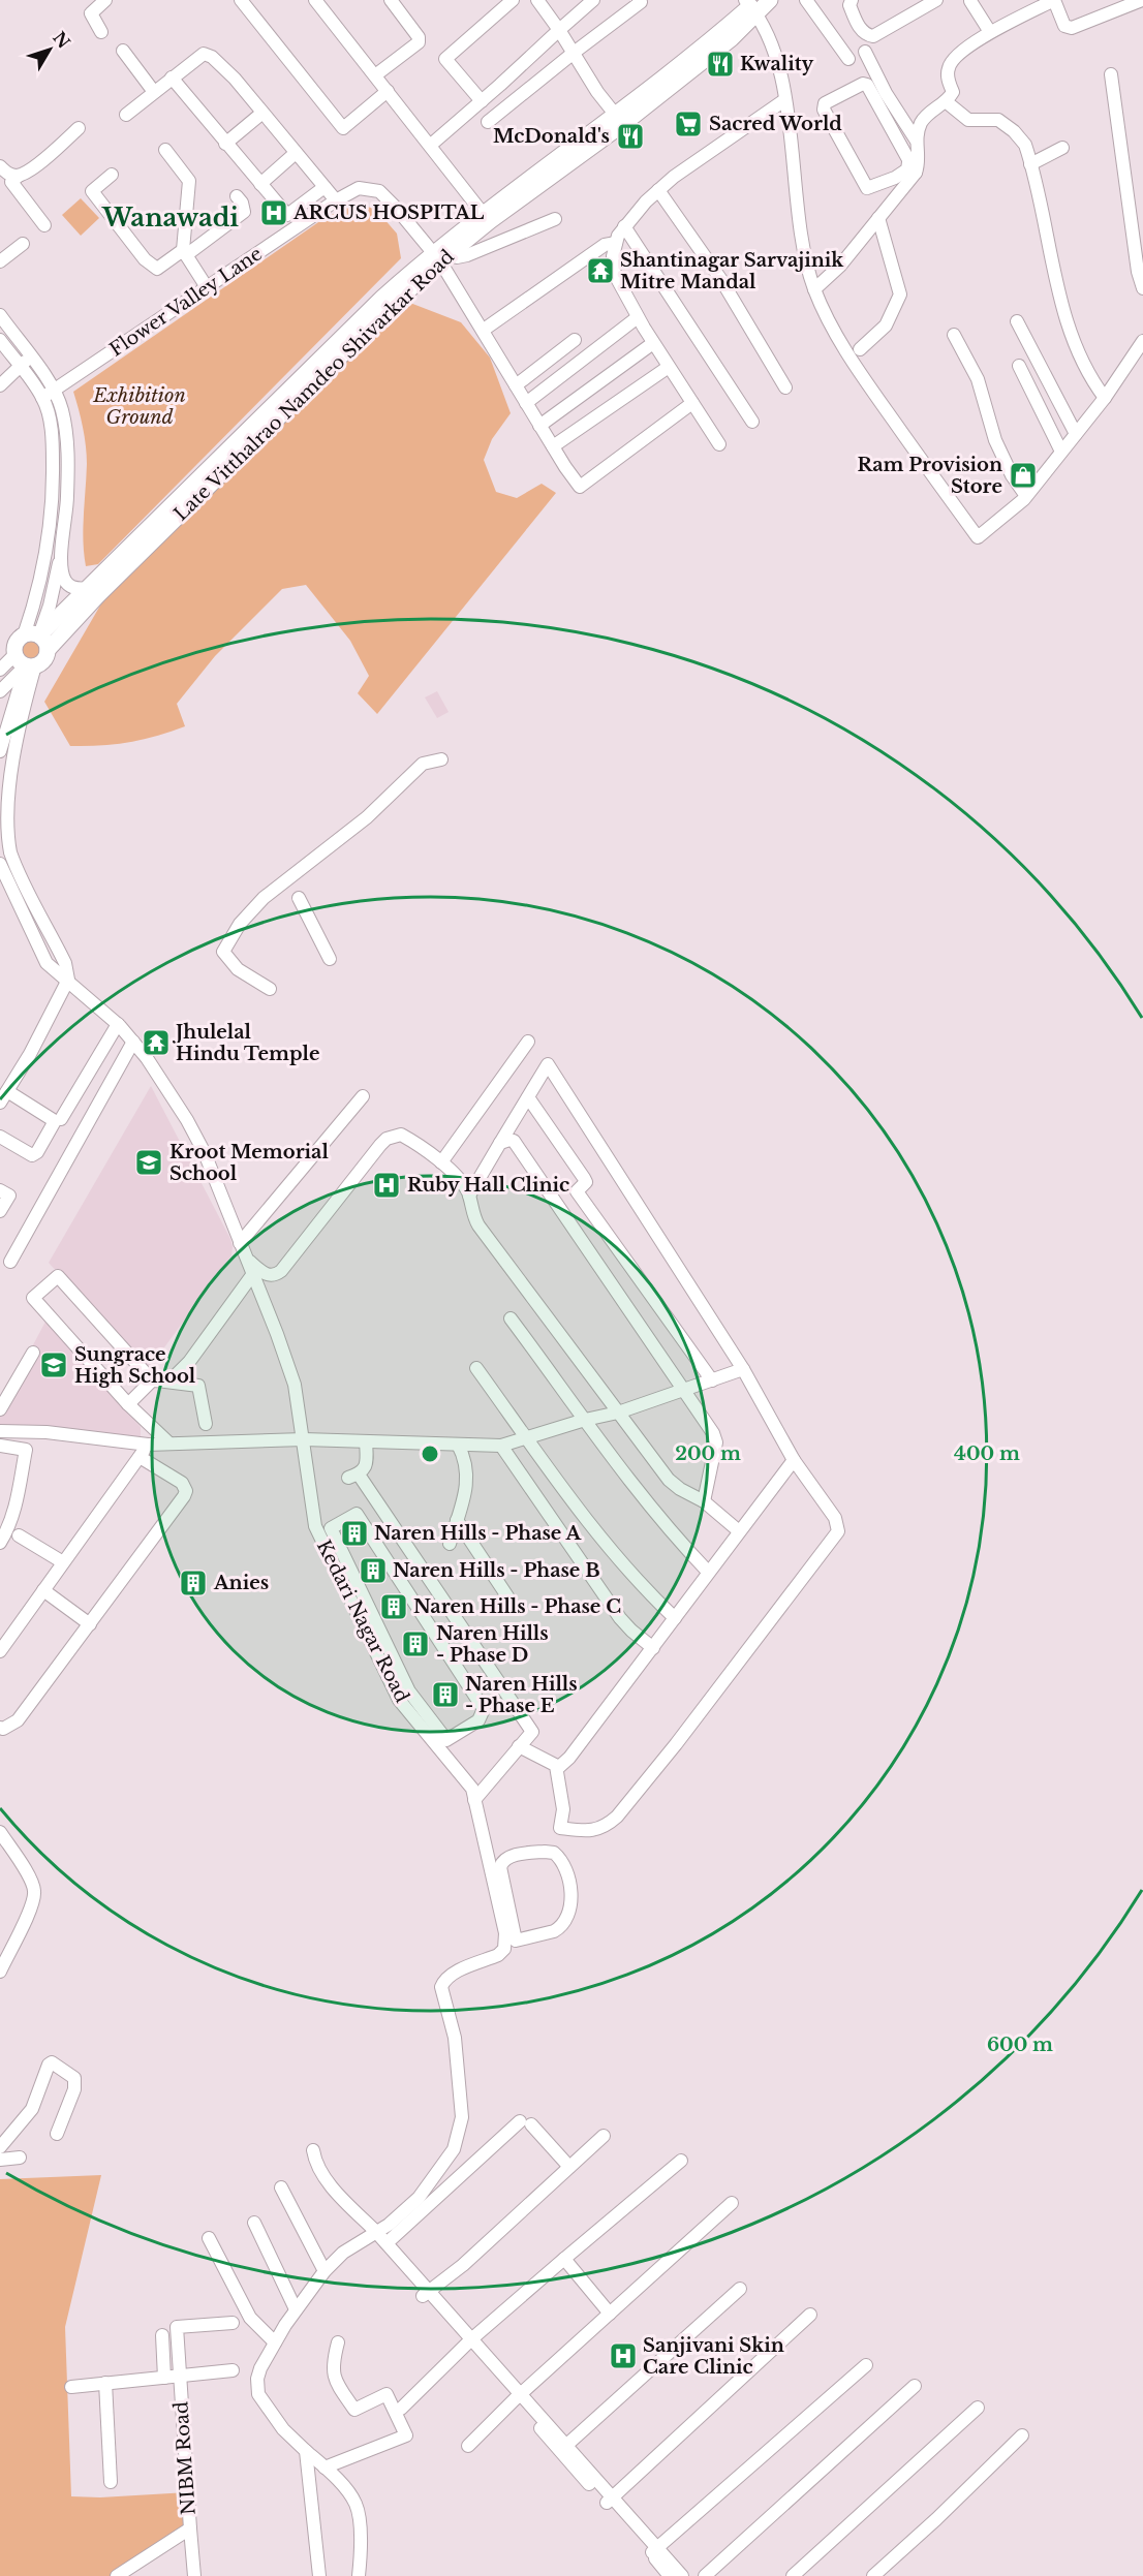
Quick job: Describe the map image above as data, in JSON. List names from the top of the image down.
{
  "streets": {
    "main road": ["Late Vitthalrao Namdeo Shivarkar Road"],
    "street": ["Flower Valley Lane", "Kedari Nagar Road", "NIBM Road"]
  },
  "crossings": [
    ["Flower Valley Lane", "Late Vitthalrao Namdeo Shivarkar Road"]
  ],
  "districts": ["Wanawadi"],
  "parks": ["Exhibition Ground"],
  "places": {
    "restaurant": ["Kwality", "McDonald's"],
    "supermarket": ["Sacred World"],
    "hospital": ["ARCUS HOSPITAL", "Ruby Hall Clinic", "Sanjivani Skin Care Clinic"],
    "temple": ["Shantinagar Sarvajinik Mitre Mandal", "Jhulelal Hindu Temple"],
    "shop": ["Ram Provision Store"],
    "school or university": ["Kroot Memorial School", "Sungrace High School"],
    "building": [
      "Naren Hills - Phase A",
      "Naren Hills - Phase B",
      "Anies",
      "Naren Hills - Phase C",
      "Naren Hills - Phase D",
      "Naren Hills - Phase E"
    ]
  },
  "north": "top right",
  "rings": ["200 m", "400 m", "600 m"]
}
